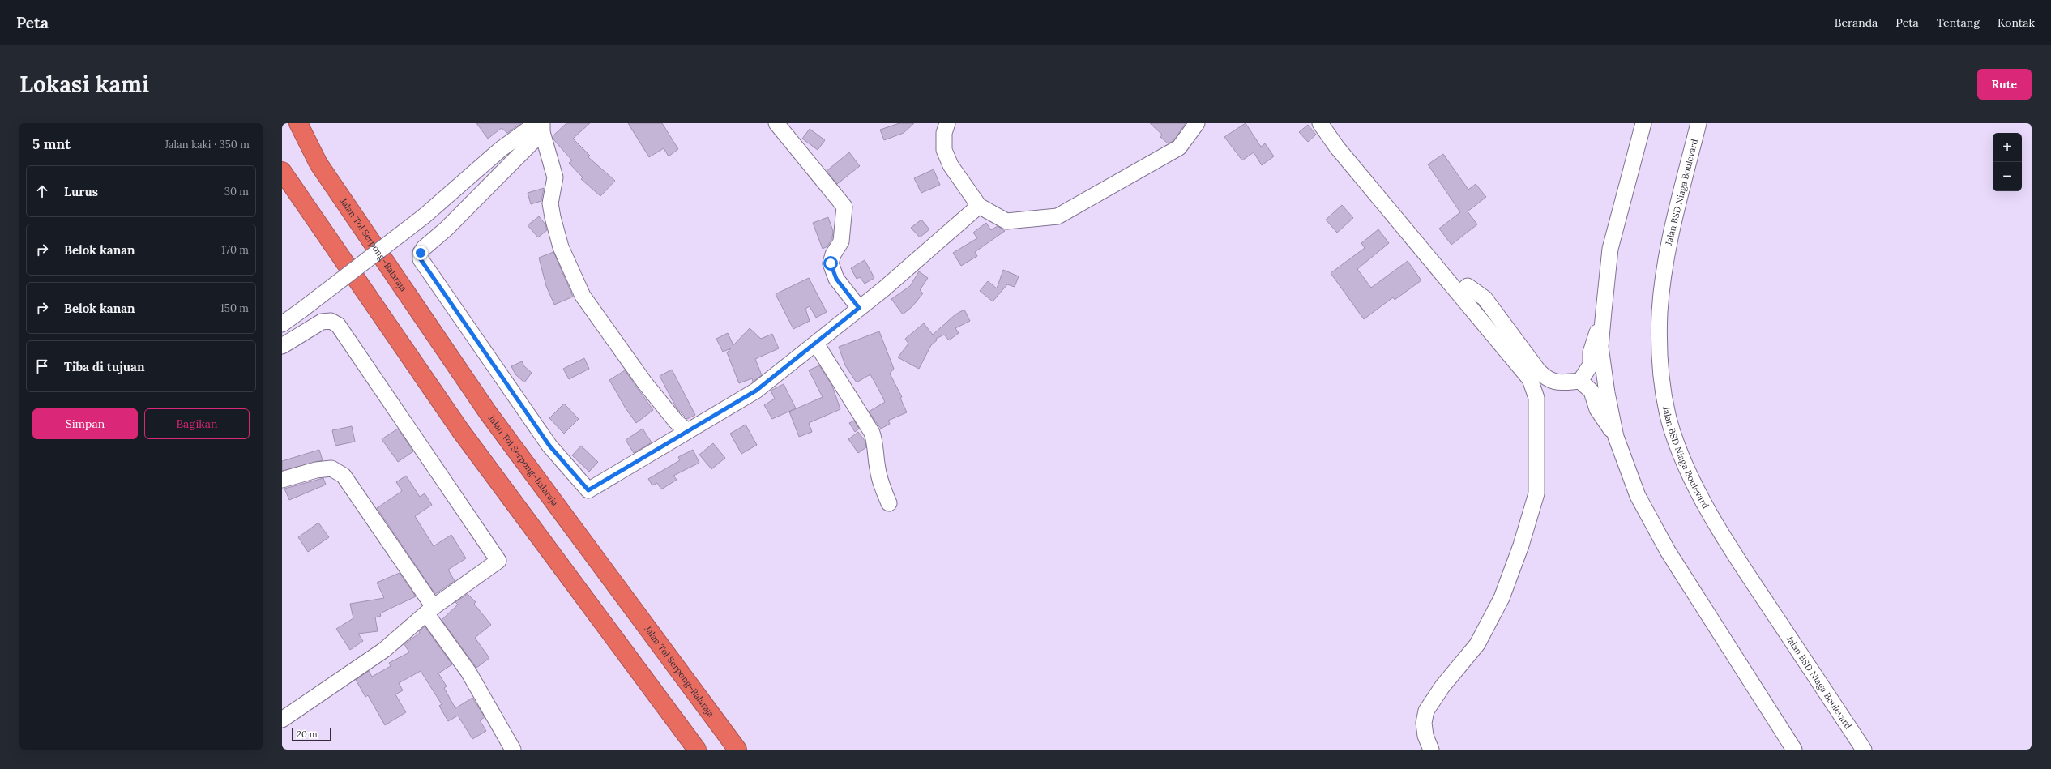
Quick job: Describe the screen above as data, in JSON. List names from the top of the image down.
{
  "streets": {
    "highway": ["Jalan Tol Serpong–Balaraja"],
    "street": ["Jalan BSD Niaga Boulevard"]
  },
  "scale_bar": "20 m",
  "page": {
    "header": "Peta",
    "nav": [
      "Beranda",
      "Peta",
      "Tentang",
      "Kontak"
    ],
    "buttons": [
      "Rute",
      ["Simpan", "Bagikan"]
    ],
    "title": "Lokasi kami",
    "heading": ["5 mnt", "Jalan kaki · 350 m"],
    "map_buttons": ["+", "−"],
    "list": [
      ["Lurus", "30 m"],
      ["Belok kanan", "170 m"],
      ["Belok kanan", "150 m"],
      "Tiba di tujuan"
    ],
    "scale": "20 m"
  }
}
